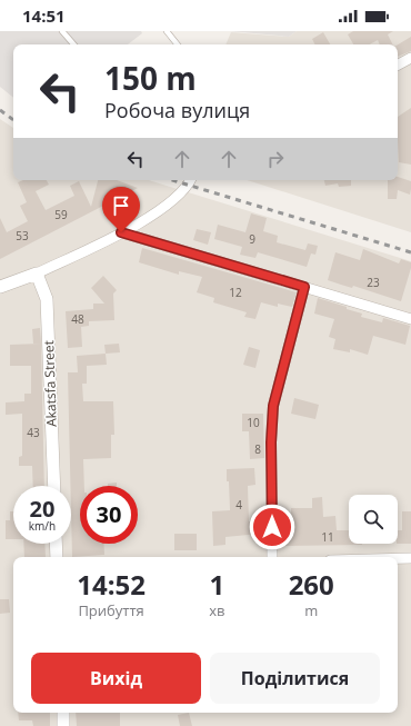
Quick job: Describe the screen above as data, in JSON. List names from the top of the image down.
{
  "streets": {
    "street": ["Akatsfa Street"]
  },
  "house_numbers": [
    "59",
    "53",
    "9",
    "23",
    "12",
    "48",
    "10",
    "43",
    "8",
    "4",
    "11"
  ],
  "page": {
    "status": "14:51",
    "turn": ["150 m", "Робоча вулиця"],
    "speed": "20 km/h",
    "limit": "30",
    "eta": [
      "14:52",
      "Прибуття",
      "1",
      "хв",
      "260",
      "m"
    ],
    "buttons": ["Вихід", "Поділитися"]
  }
}
